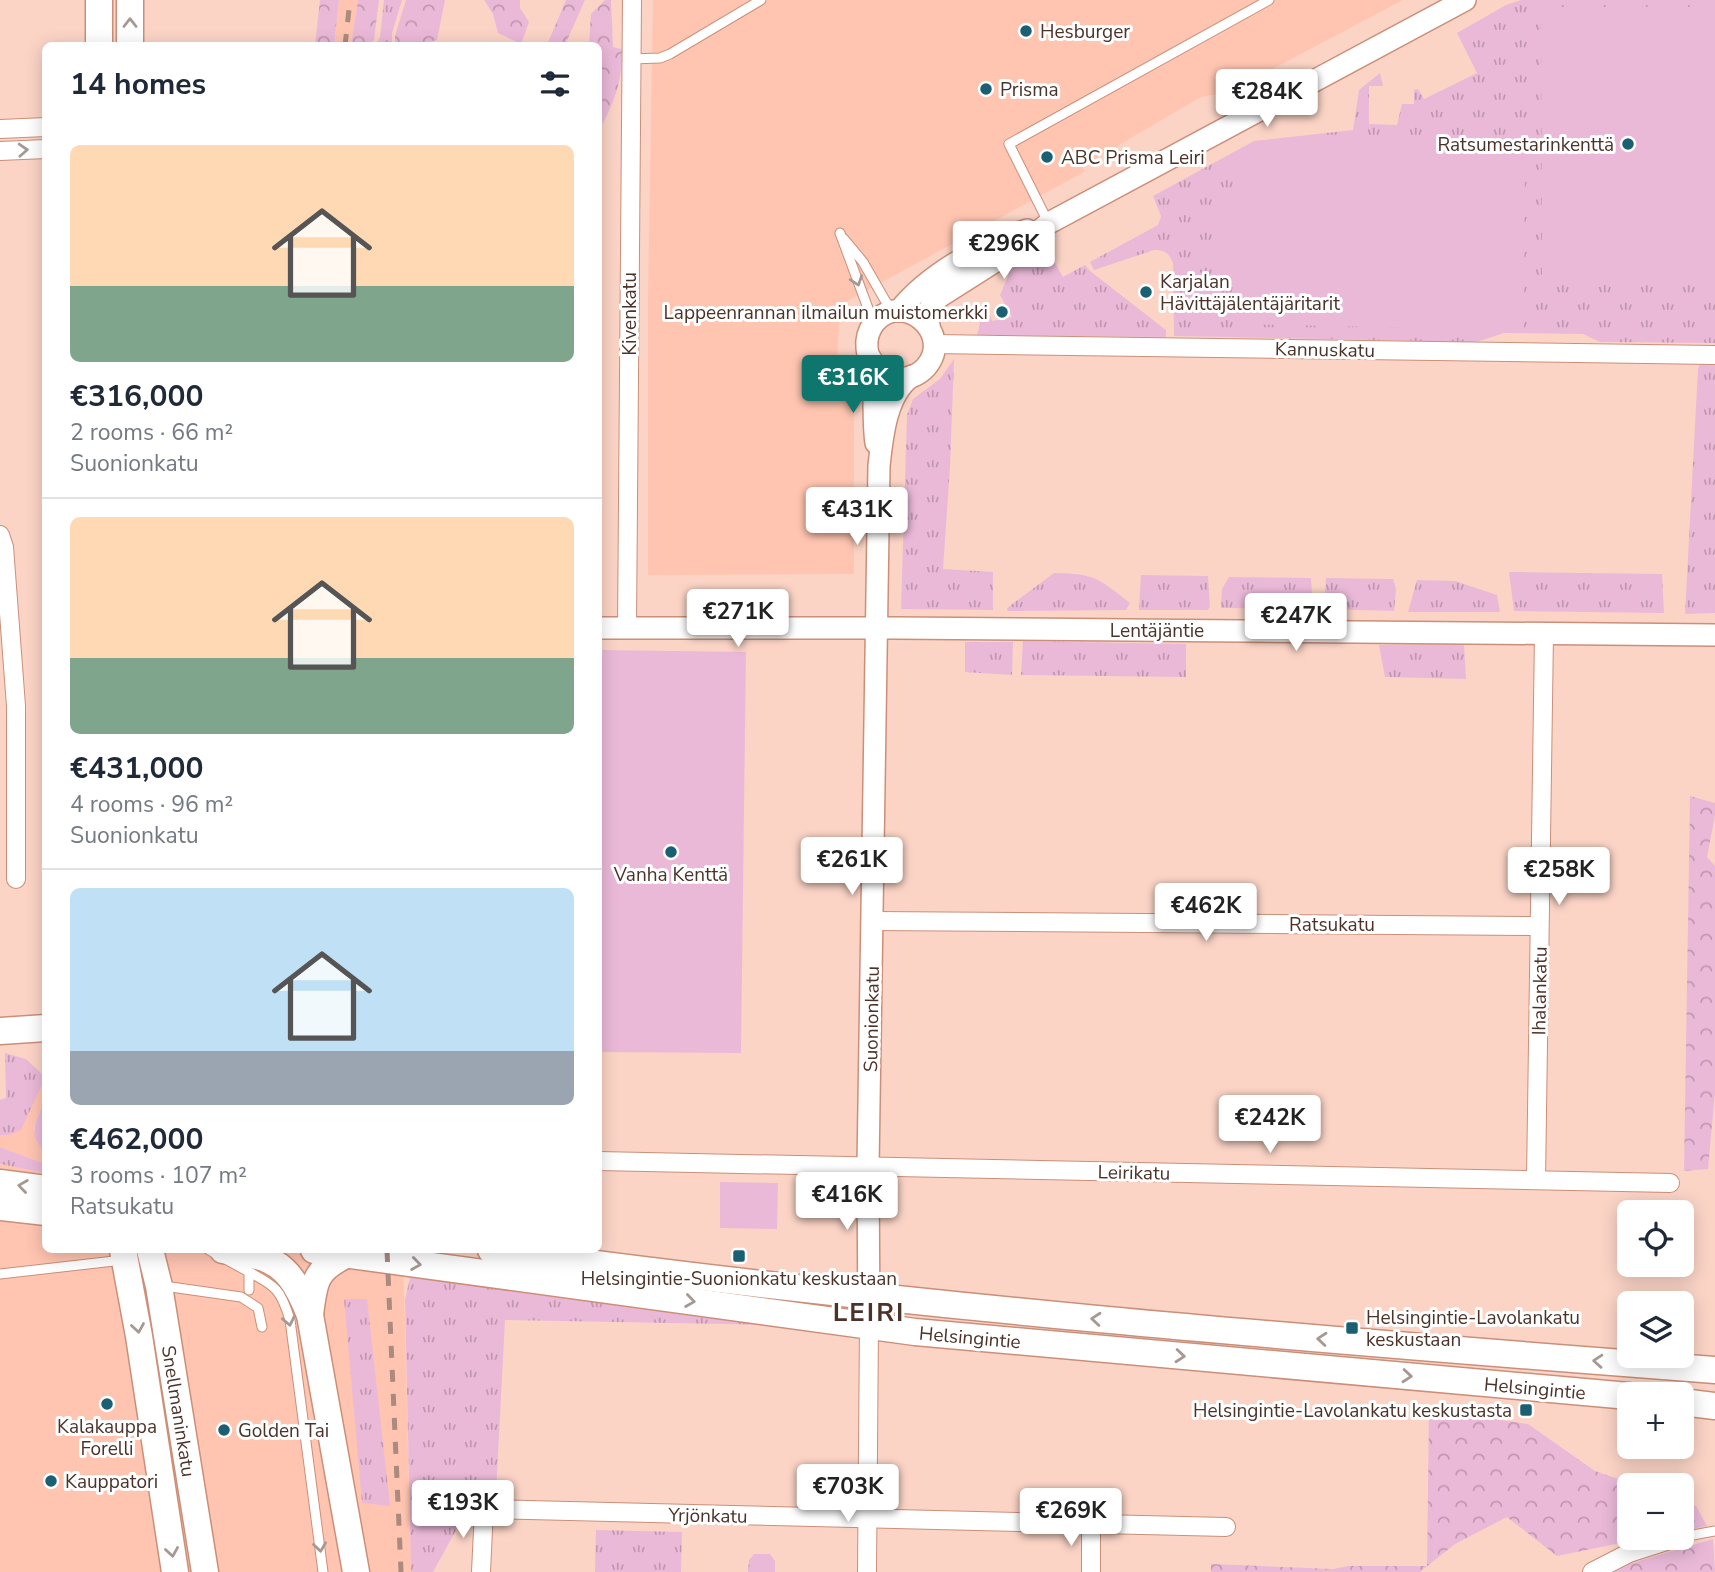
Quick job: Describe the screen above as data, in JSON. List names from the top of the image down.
{
  "streets": {
    "main road": ["Helsingintie", "Snellmaninkatu"],
    "street": [
      "Kivenkatu",
      "Kannuskatu",
      "Lentäjäntie",
      "Ratsukatu",
      "Ihalankatu",
      "Suonionkatu",
      "Leirikatu",
      "Yrjönkatu"
    ]
  },
  "crossings": [
    ["Kivenkatu", "Lentäjäntie"],
    ["Kannuskatu", "Suonionkatu"],
    ["Lentäjäntie", "Ihalankatu"],
    ["Lentäjäntie", "Suonionkatu"],
    ["Ratsukatu", "Ihalankatu"],
    ["Ratsukatu", "Suonionkatu"],
    ["Ihalankatu", "Leirikatu"],
    ["Suonionkatu", "Leirikatu"],
    ["Suonionkatu", "Helsingintie"],
    ["Suonionkatu", "Yrjönkatu"]
  ],
  "districts": ["LEIRI"],
  "places": {
    "other": [
      "Hesburger",
      "Prisma",
      "Ratsumestarinkenttä",
      "ABC Prisma Leiri",
      "Karjalan Hävittäjälentäjäritarit",
      "Lappeenrannan ilmailun muistomerkki",
      "Vanha Kenttä",
      "Kalakauppa Forelli",
      "Golden Tai",
      "Kauppatori"
    ],
    "transit": ["Helsingintie-Suonionkatu keskustaan", "Helsingintie-Lavolankatu keskustaan", "Helsingintie-Lavolankatu keskustasta"]
  },
  "page": {
    "heading": "14 homes",
    "price": [
      "€284K",
      "€296K",
      "€316K",
      "€431K",
      "€271K",
      "€247K",
      "€261K",
      "€258K",
      "€462K",
      "€242K",
      "€416K",
      "€703K",
      "€193K",
      "€269K"
    ],
    "list": [
      {
        "name": "€316,000",
        "note": "2 rooms · 66 m² · Suonionkatu"
      },
      {
        "name": "€431,000",
        "note": "4 rooms · 96 m² · Suonionkatu"
      },
      {
        "name": "€462,000",
        "note": "3 rooms · 107 m² · Ratsukatu"
      }
    ],
    "map_buttons": ["+", "−"]
  }
}
